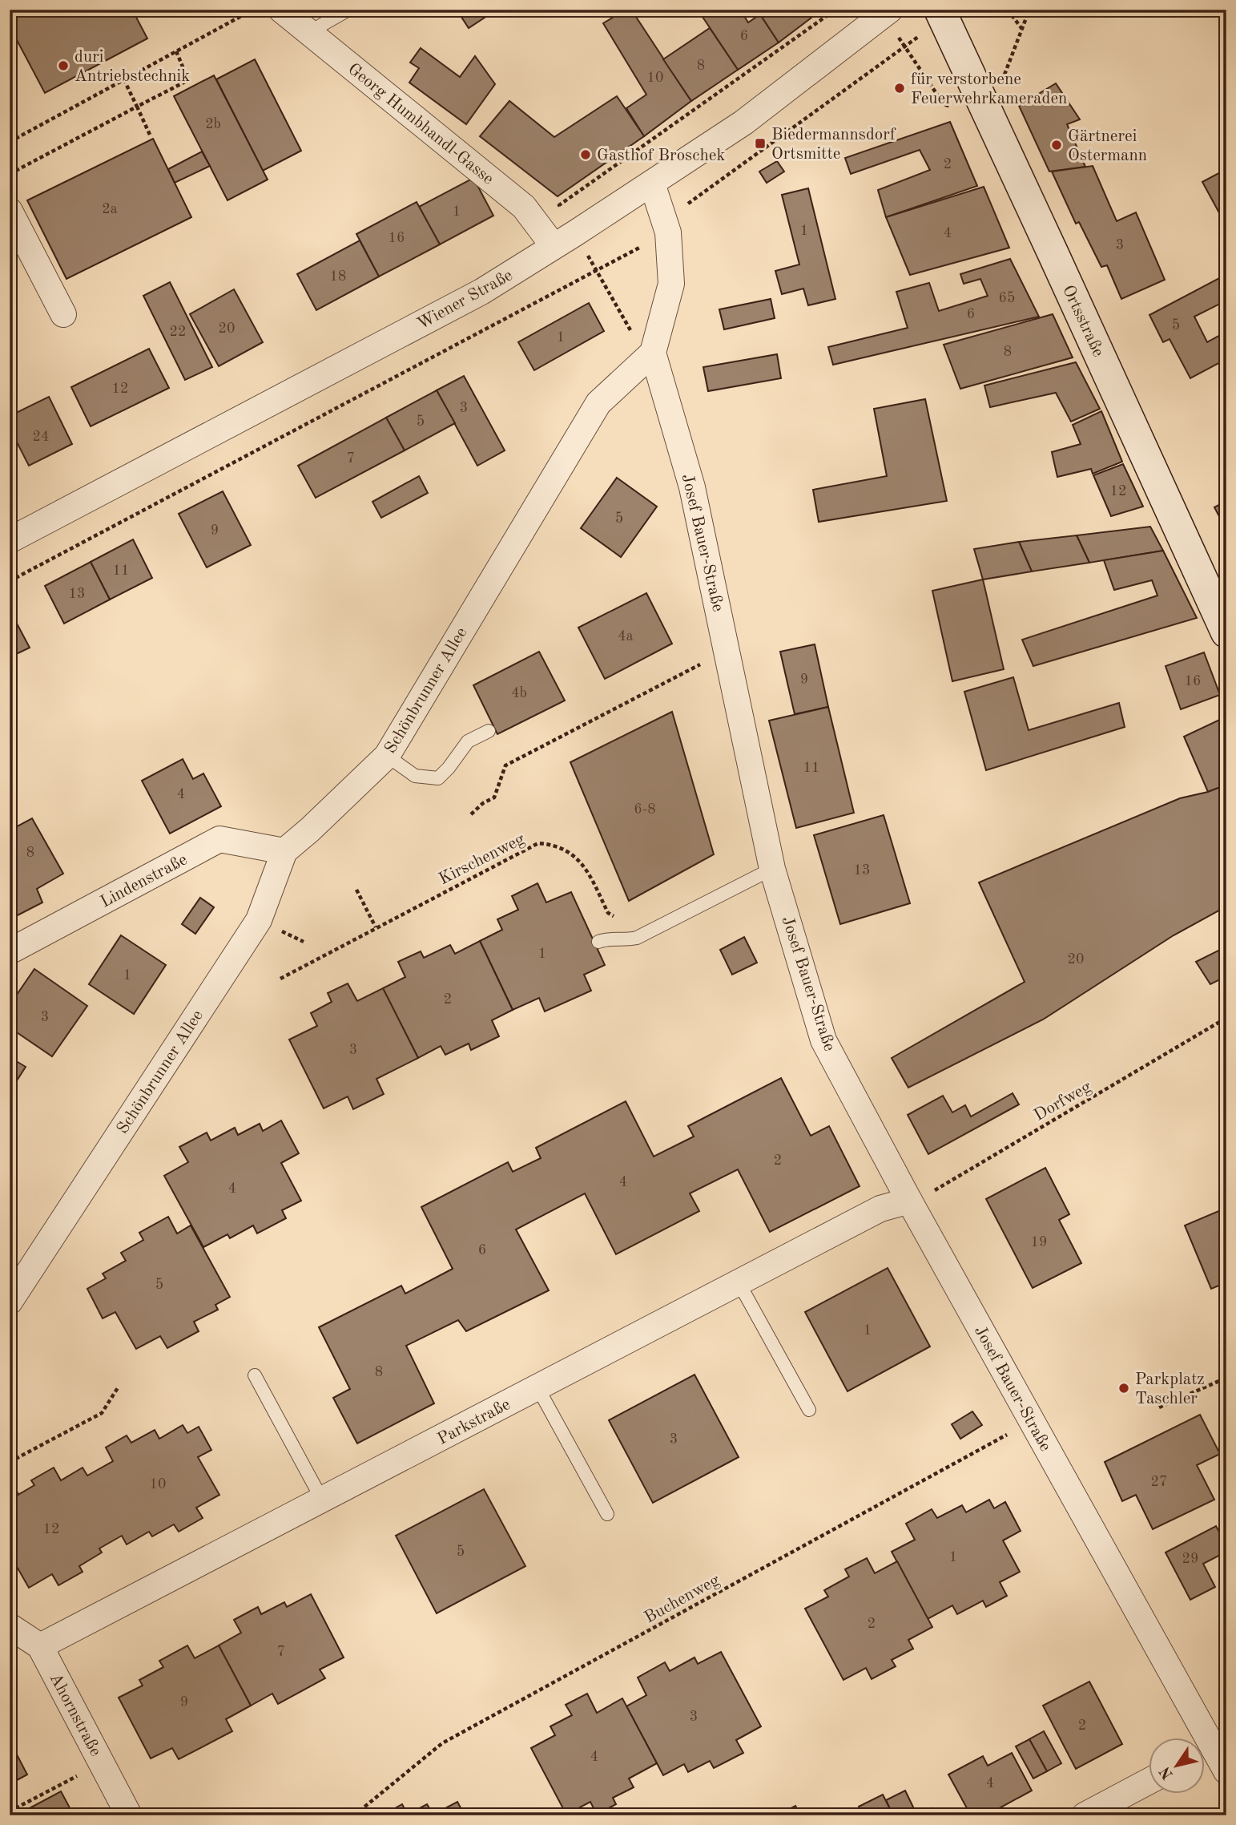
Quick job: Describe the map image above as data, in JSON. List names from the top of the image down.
{
  "streets": {
    "street": [
      "Georg Humbhandl-Gasse",
      "Wiener Straße",
      "Ortsstraße",
      "Josef Bauer-Straße",
      "Schönbrunner Allee",
      "Lindenstraße",
      "Parkstraße",
      "Ahornstraße"
    ],
    "path": ["Kirschenweg", "Dorfweg", "Buchenweg"]
  },
  "crossings": [
    ["Georg Humbhandl-Gasse", "Wiener Straße"],
    ["Josef Bauer-Straße", "Schönbrunner Allee"],
    ["Josef Bauer-Straße", "Dorfweg"],
    ["Josef Bauer-Straße", "Parkstraße"],
    ["Josef Bauer-Straße", "Buchenweg"],
    ["Schönbrunner Allee", "Lindenstraße"],
    ["Dorfweg", "Parkstraße"],
    ["Parkstraße", "Ahornstraße"]
  ],
  "places": {
    "other": [
      "duri Antriebstechnik",
      "für verstorbene Feuerwehrkameraden",
      "Gärtnerei Ostermann",
      "Gasthof Broschek",
      "Parkplatz Taschler"
    ],
    "transit": ["Biedermannsdorf Ortsmitte"]
  },
  "house_numbers": [
    "6",
    "8",
    "10",
    "2b",
    "2",
    "2a",
    "1",
    "1",
    "4",
    "16",
    "3",
    "18",
    "65",
    "6",
    "5",
    "20",
    "22",
    "1",
    "8",
    "12",
    "3",
    "5",
    "24",
    "7",
    "12",
    "5",
    "9",
    "11",
    "13",
    "4a",
    "9",
    "16",
    "4b",
    "11",
    "4",
    "6-8",
    "8",
    "13",
    "1",
    "20",
    "1",
    "2",
    "3",
    "3",
    "2",
    "4",
    "4",
    "19",
    "6",
    "5",
    "1",
    "8",
    "3",
    "27",
    "10",
    "12",
    "5",
    "1",
    "29",
    "2",
    "7",
    "9",
    "3",
    "2",
    "4",
    "4"
  ],
  "north": "bottom left"
}
